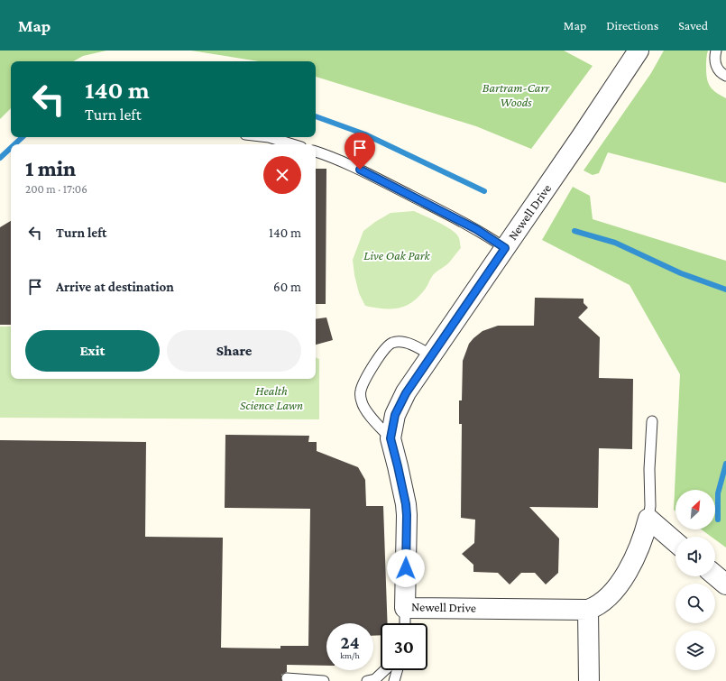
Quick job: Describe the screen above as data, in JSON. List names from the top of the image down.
{
  "streets": {
    "street": ["Newell Drive"]
  },
  "parks": ["Bartram-Carr Woods", "Live Oak Park", "Health Science Lawn"],
  "north": "top right",
  "page": {
    "header": "Map",
    "nav": ["Map", "Directions", "Saved"],
    "turn": ["140 m", "Turn left"],
    "heading": ["1 min", "200 m · 17:06"],
    "list": [
      {
        "name": "Turn left",
        "value": "140 m"
      },
      {
        "name": "Arrive at destination",
        "value": "60 m"
      }
    ],
    "buttons": ["Exit", "Share"],
    "speed": "24 km/h",
    "limit": "30"
  }
}
